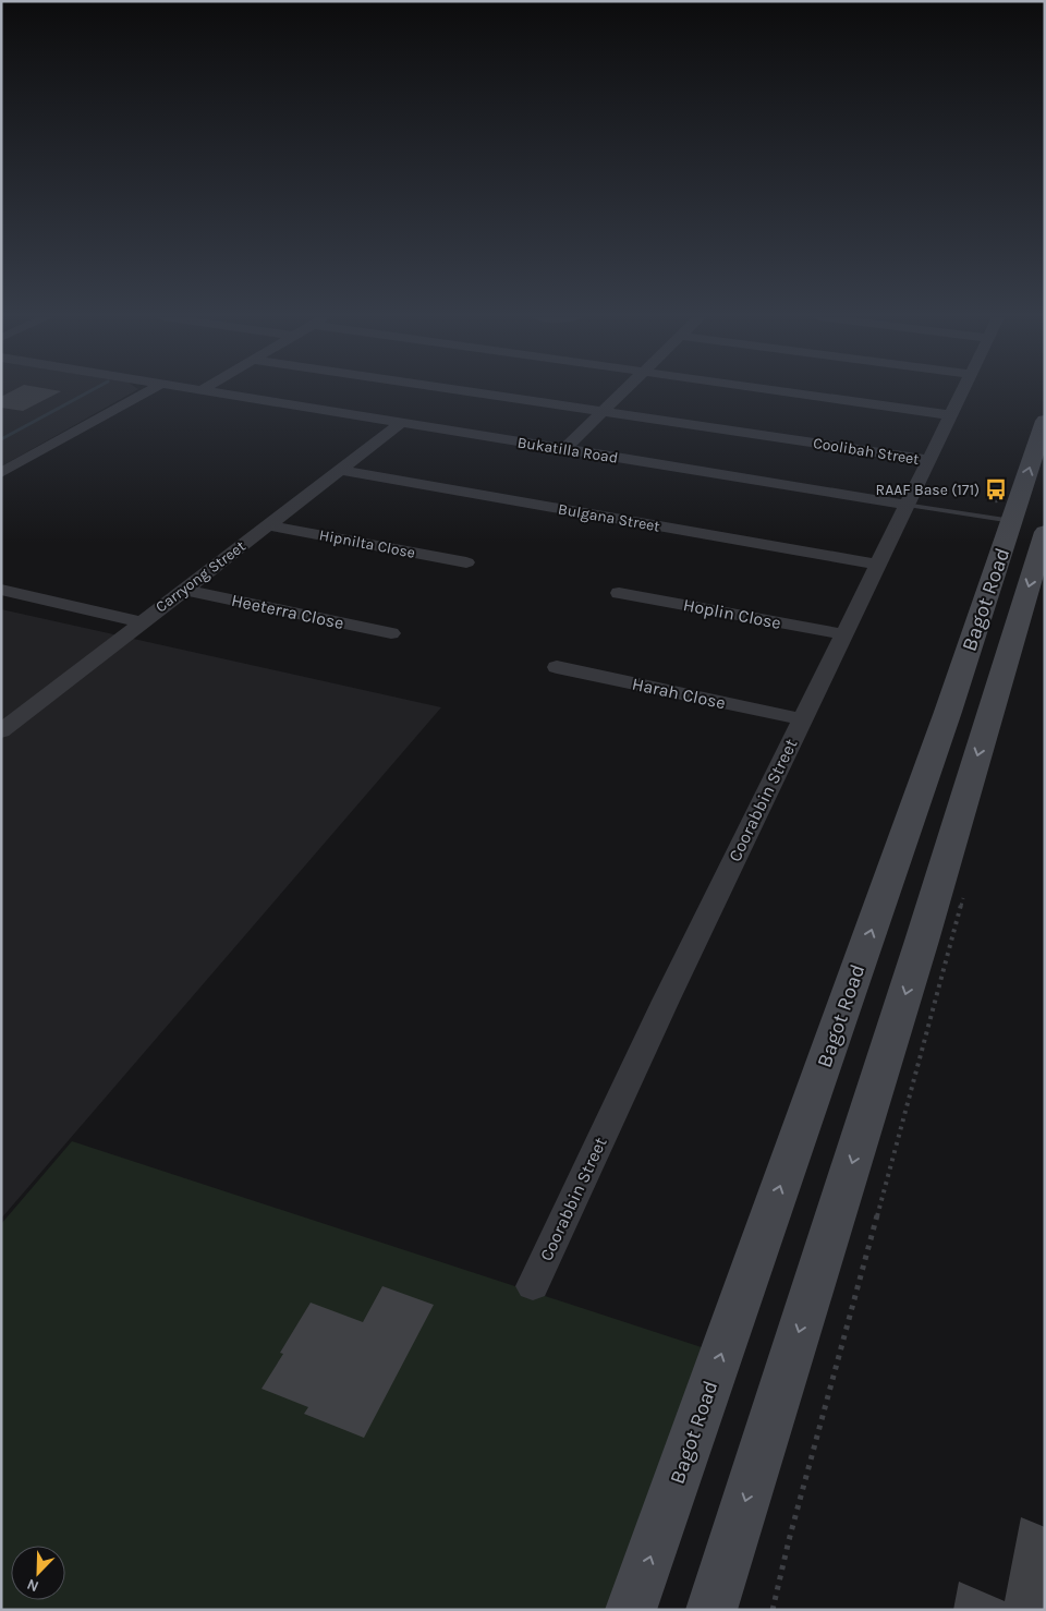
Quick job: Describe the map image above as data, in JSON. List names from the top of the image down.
{
  "streets": {
    "main road": ["Bagot Road"],
    "street": [
      "Bukatilla Road",
      "Coolibah Street",
      "Bulgana Street",
      "Hipnilta Close",
      "Carryong Street",
      "Heeterra Close",
      "Hoplin Close",
      "Harah Close",
      "Coorabbin Street"
    ]
  },
  "crossings": [
    ["Bukatilla Road", "Carryong Street"],
    ["Bukatilla Road", "Coorabbin Street"],
    ["Coolibah Street", "Coorabbin Street"],
    ["Bulgana Street", "Carryong Street"],
    ["Bulgana Street", "Coorabbin Street"],
    ["Hipnilta Close", "Carryong Street"],
    ["Carryong Street", "Heeterra Close"],
    ["Hoplin Close", "Coorabbin Street"],
    ["Harah Close", "Coorabbin Street"]
  ],
  "places": {
    "bus stop": ["RAAF Base (171)"]
  },
  "north": "bottom left"
}
